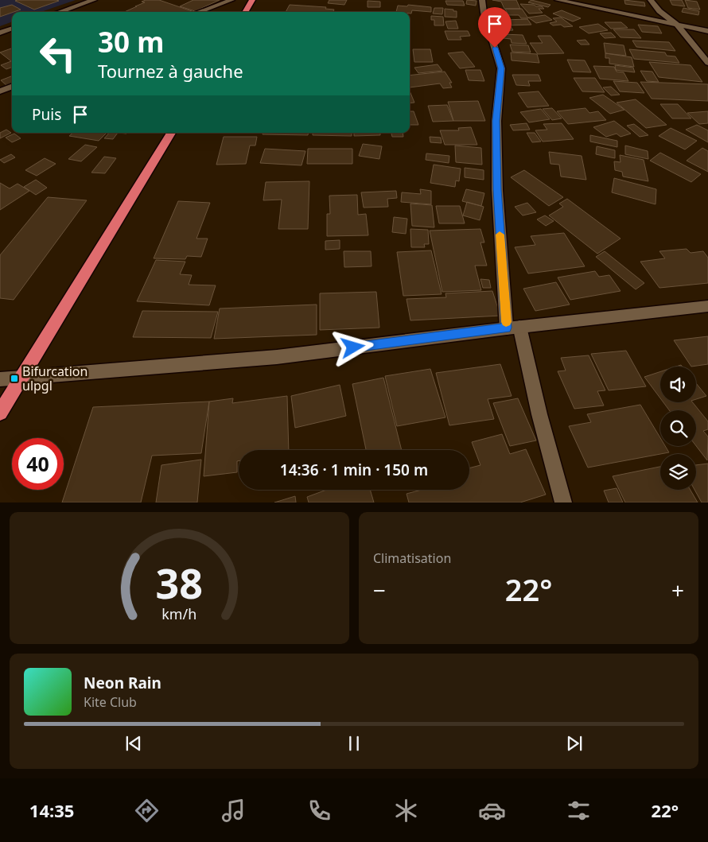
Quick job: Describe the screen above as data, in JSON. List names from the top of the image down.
{
  "places": {
    "transit": ["Bifurcation ulpgl"]
  },
  "page": {
    "turn": ["30 m", "Tournez à gauche"],
    "then": "Puis",
    "limit": "40",
    "trip": "14:36 · 1 min · 150 m",
    "tile": "Climatisation",
    "heat": ["−", "22°", "+"],
    "song": ["Neon Rain", "Kite Club"],
    "tabs": ["14:35", "22°"],
    "gauge": ["38", "km/h"]
  }
}
